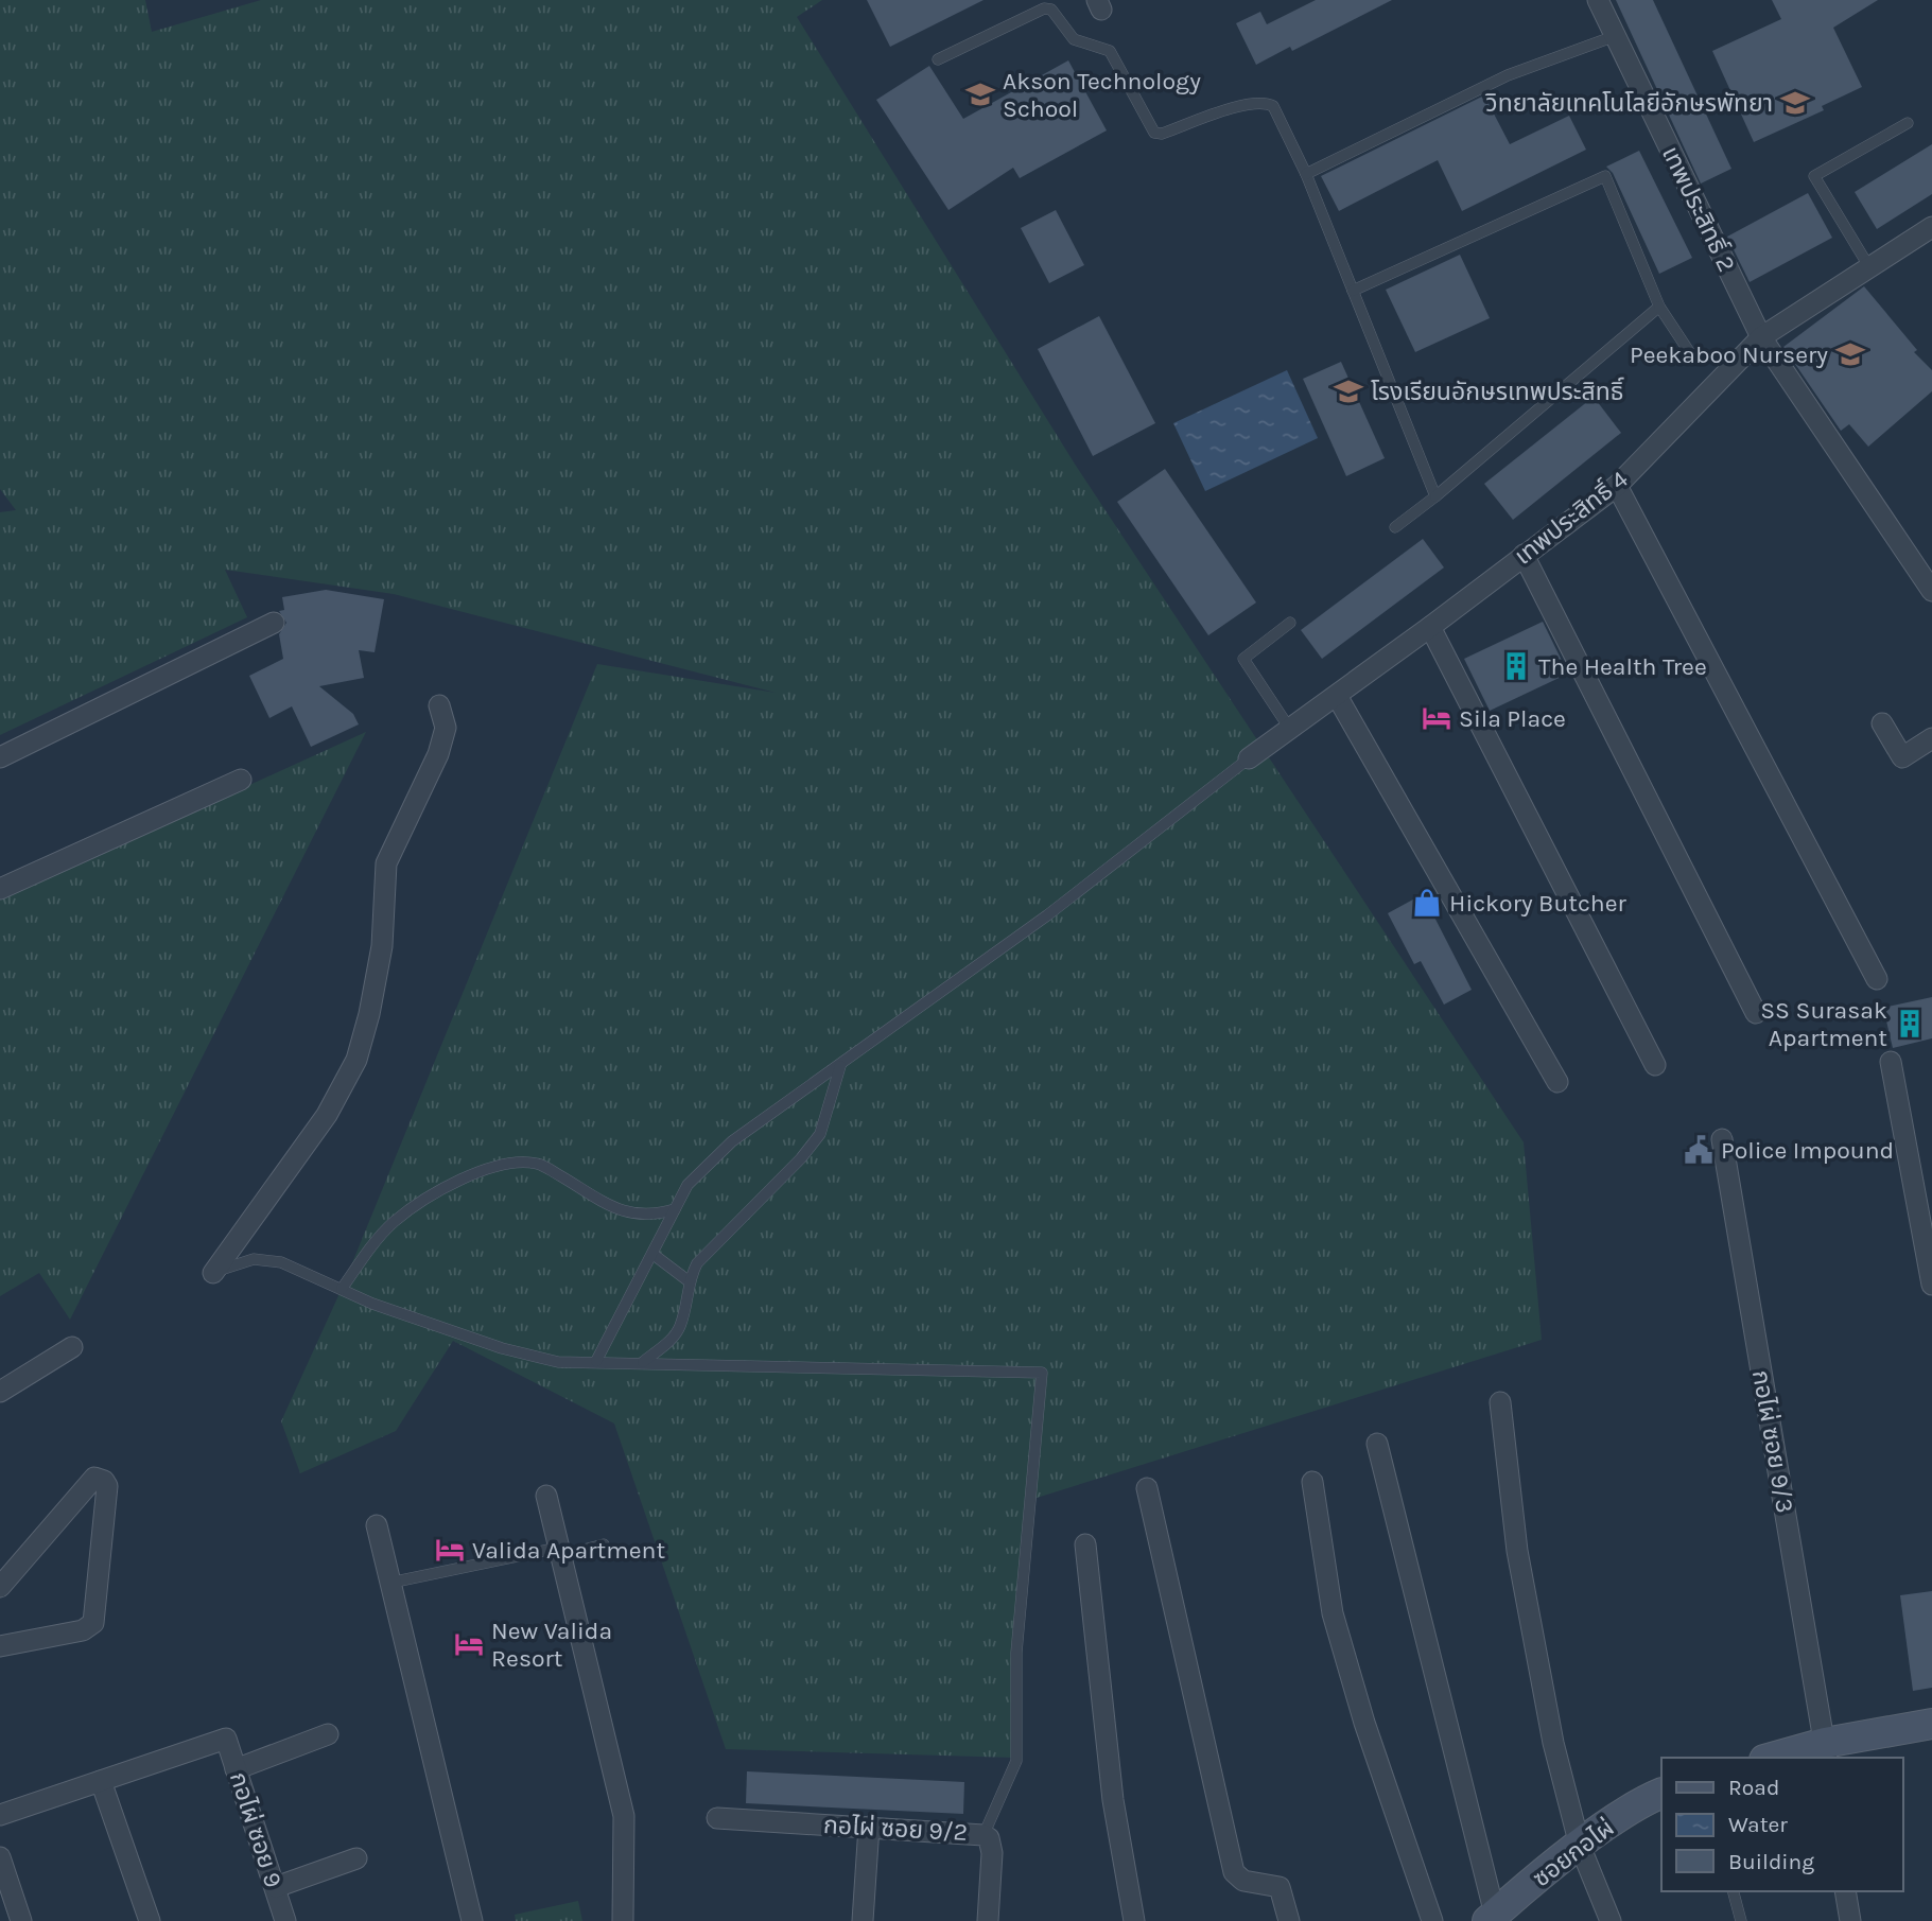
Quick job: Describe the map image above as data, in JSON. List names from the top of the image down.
{
  "streets": {
    "street": [
      "เทพประสิทธิ์ 2",
      "เทพประสิทธิ์ 4",
      "กอไผ่ ซอย 9/3",
      "กอไผ่ ซอย 9/2",
      "กอไผ่ ซอย 9",
      "ซอยกอไผ่"
    ]
  },
  "crossings": [
    ["เทพประสิทธิ์ 2", "เทพประสิทธิ์ 4"]
  ],
  "places": {
    "school or university": [
      "Akson Technology School",
      "วิทยาลัยเทคโนโลยีอักษรพัทยา",
      "Peekaboo Nursery",
      "โรงเรียนอักษรเทพประสิทธิ์"
    ],
    "building": ["The Health Tree", "SS Surasak Apartment"],
    "hotel": ["Sila Place", "Valida Apartment", "New Valida Resort"],
    "shop": ["Hickory Butcher"],
    "public building": ["Police Impound"]
  },
  "legend": ["Road", "Water", "Building"]
}
